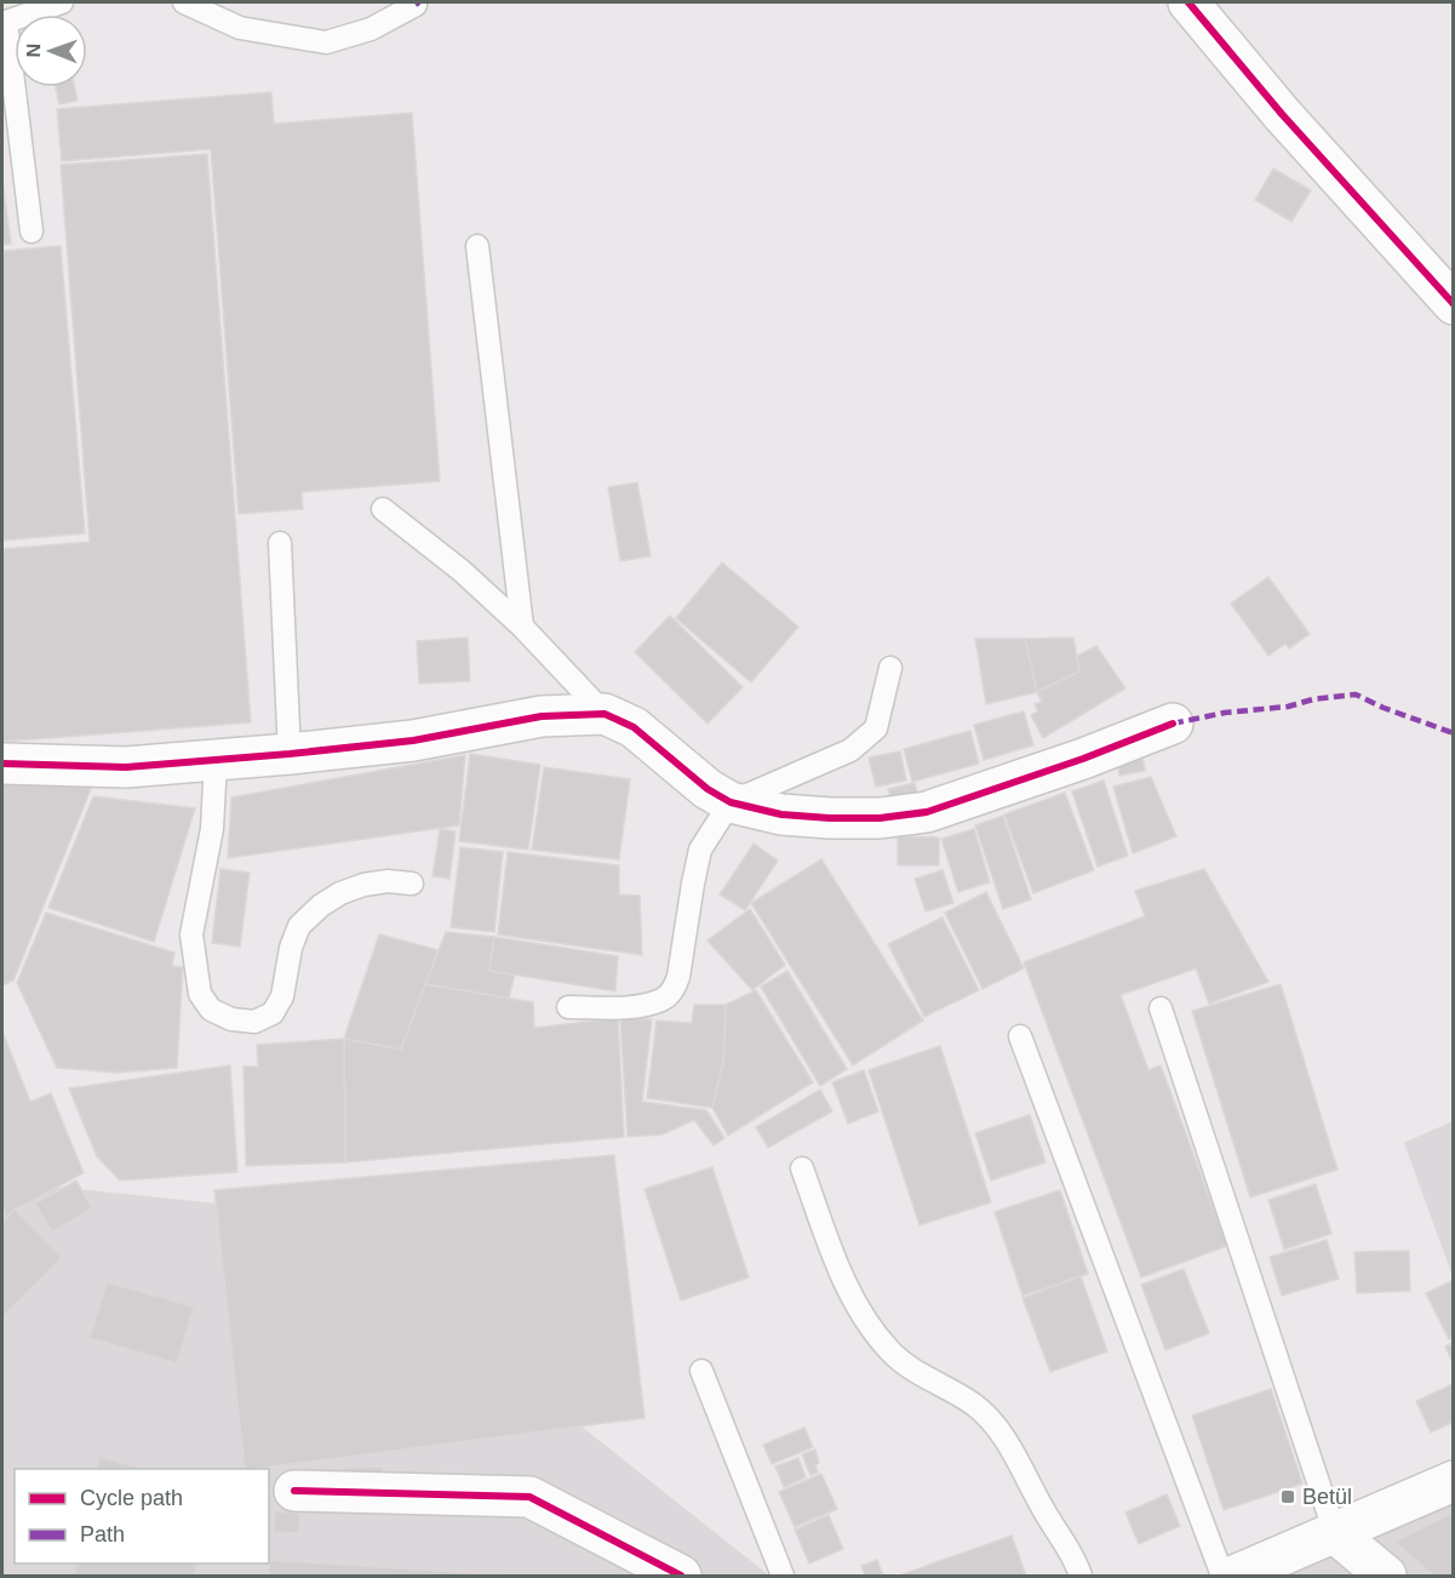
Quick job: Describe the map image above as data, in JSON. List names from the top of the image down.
{
  "places": {
    "transit": ["Betül"]
  },
  "legend": ["Cycle path", "Path"],
  "north": "left"
}
